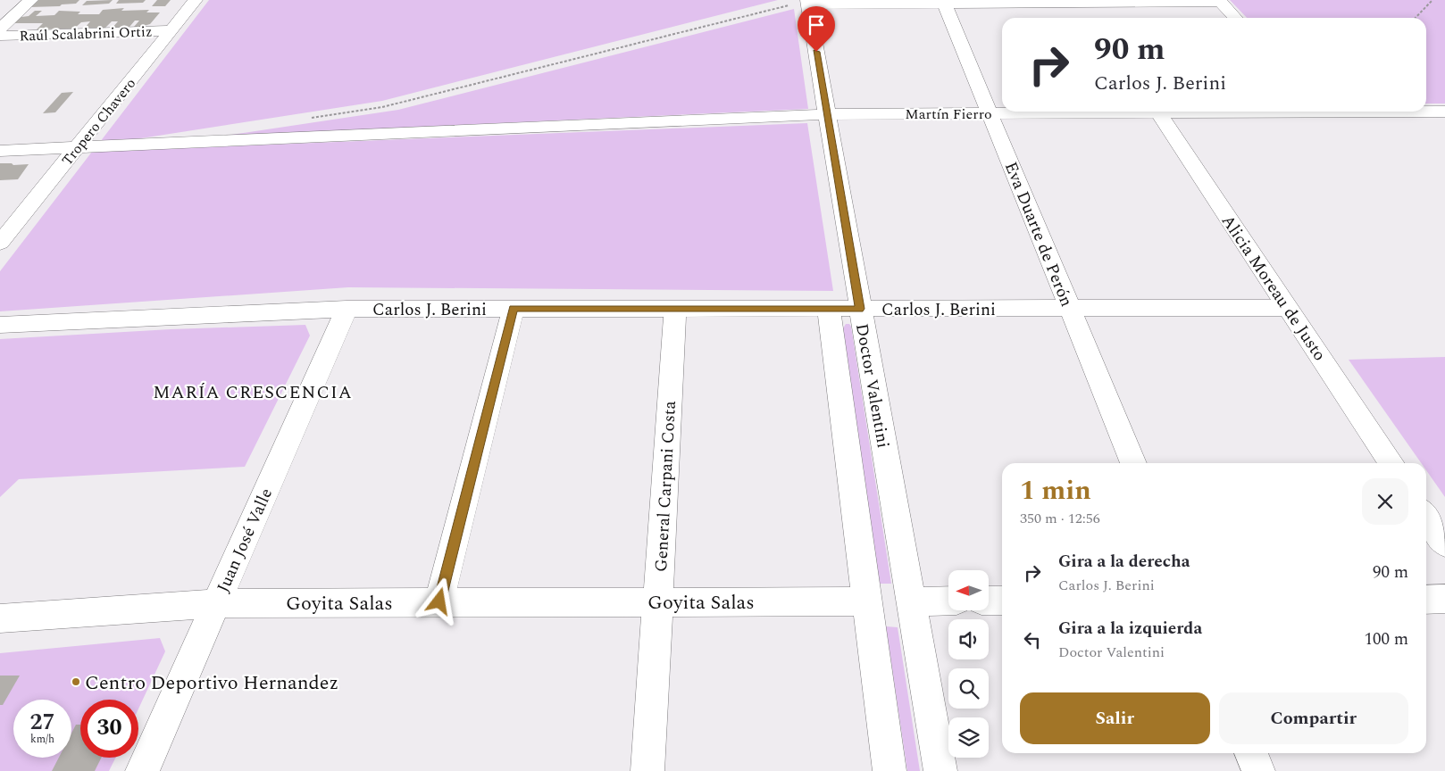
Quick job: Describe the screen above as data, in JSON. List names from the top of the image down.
{
  "streets": {
    "street": [
      "Raúl Scalabrini Ortiz",
      "Martín Fierro",
      "Tropero Chavero",
      "Eva Duarte de Perón",
      "Alicia Moreau de Justo",
      "Carlos J. Berini",
      "Doctor Valentini",
      "General Carpani Costa",
      "Juan José Valle",
      "Goyita Salas"
    ]
  },
  "crossings": [
    ["Raúl Scalabrini Ortiz", "Tropero Chavero"],
    ["Martín Fierro", "Tropero Chavero"],
    ["Martín Fierro", "Eva Duarte de Perón"],
    ["Martín Fierro", "Doctor Valentini"],
    ["Eva Duarte de Perón", "Carlos J. Berini"],
    ["Alicia Moreau de Justo", "Carlos J. Berini"],
    ["Carlos J. Berini", "Doctor Valentini"],
    ["Carlos J. Berini", "General Carpani Costa"],
    ["Carlos J. Berini", "Juan José Valle"],
    ["Doctor Valentini", "Goyita Salas"],
    ["General Carpani Costa", "Goyita Salas"],
    ["Juan José Valle", "Goyita Salas"]
  ],
  "districts": ["MARÍA CRESCENCIA"],
  "places": ["Centro Deportivo Hernandez"],
  "north": "left",
  "page": {
    "turn": ["90 m", "Carlos J. Berini"],
    "heading": ["1 min", "350 m · 12:56"],
    "list": [
      {
        "name": "Gira a la derecha",
        "note": "Carlos J. Berini",
        "value": "90 m"
      },
      {
        "name": "Gira a la izquierda",
        "note": "Doctor Valentini",
        "value": "100 m"
      }
    ],
    "buttons": ["Salir", "Compartir"],
    "speed": "27 km/h",
    "limit": "30"
  }
}
